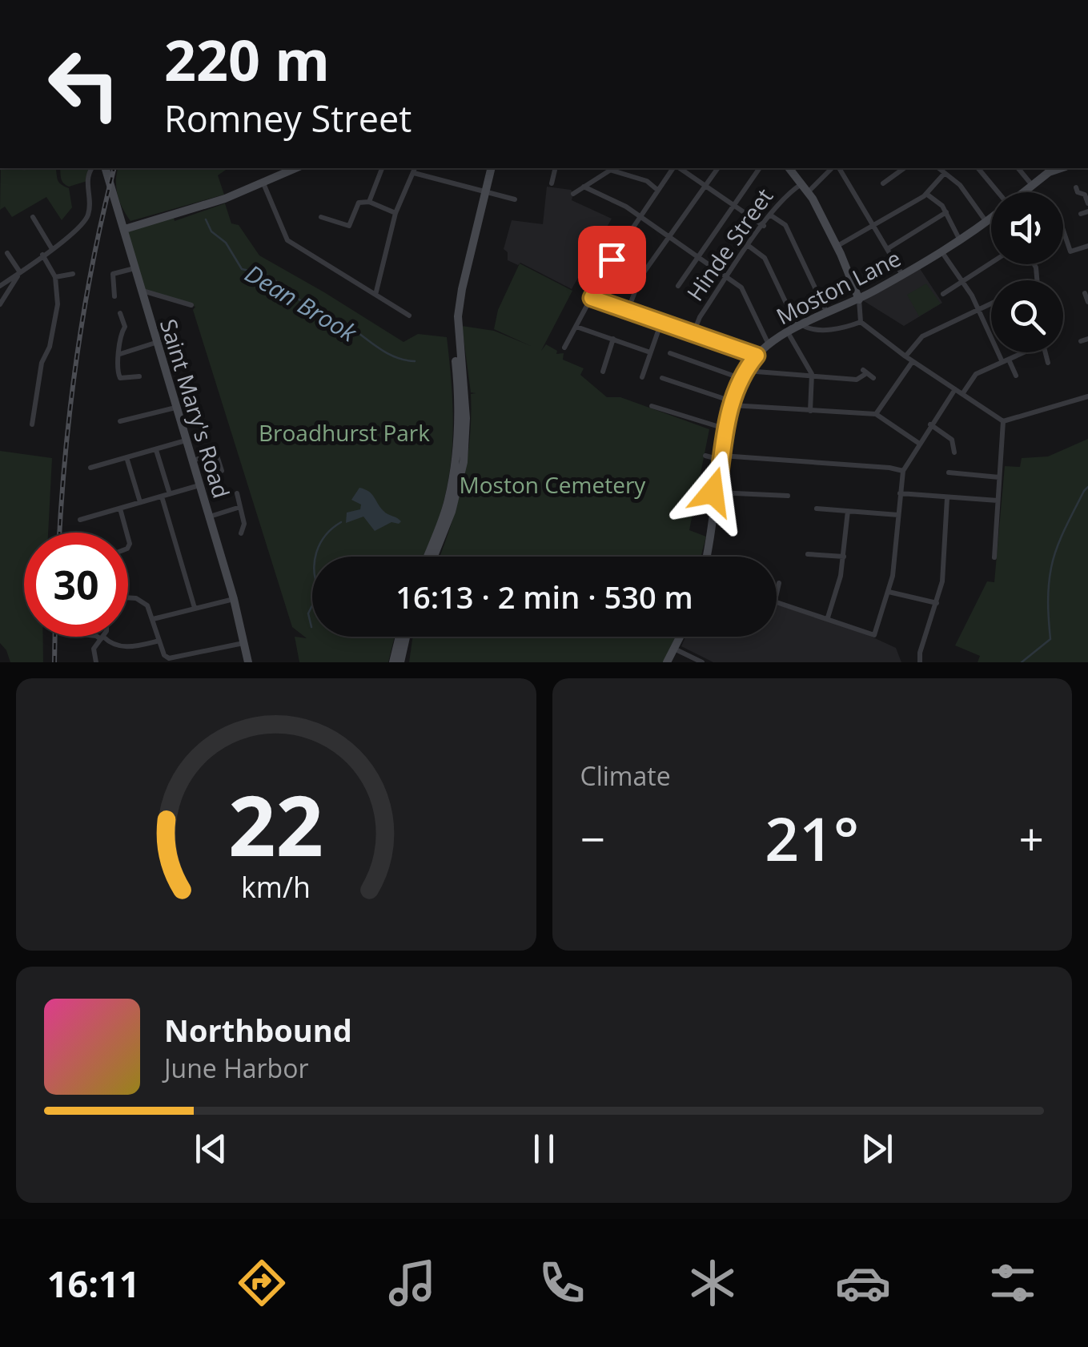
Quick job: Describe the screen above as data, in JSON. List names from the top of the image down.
{
  "streets": {
    "street": ["Hinde Street", "Moston Lane", "Saint Mary's Road"]
  },
  "water": ["Dean Brook"],
  "parks": ["Broadhurst Park", "Moston Cemetery"],
  "page": {
    "turn": ["220 m", "Romney Street"],
    "limit": "30",
    "trip": "16:13 · 2 min · 530 m",
    "tile": "Climate",
    "heat": ["−", "21°", "+"],
    "song": ["Northbound", "June Harbor"],
    "tabs": "16:11",
    "gauge": ["22", "km/h"]
  }
}
